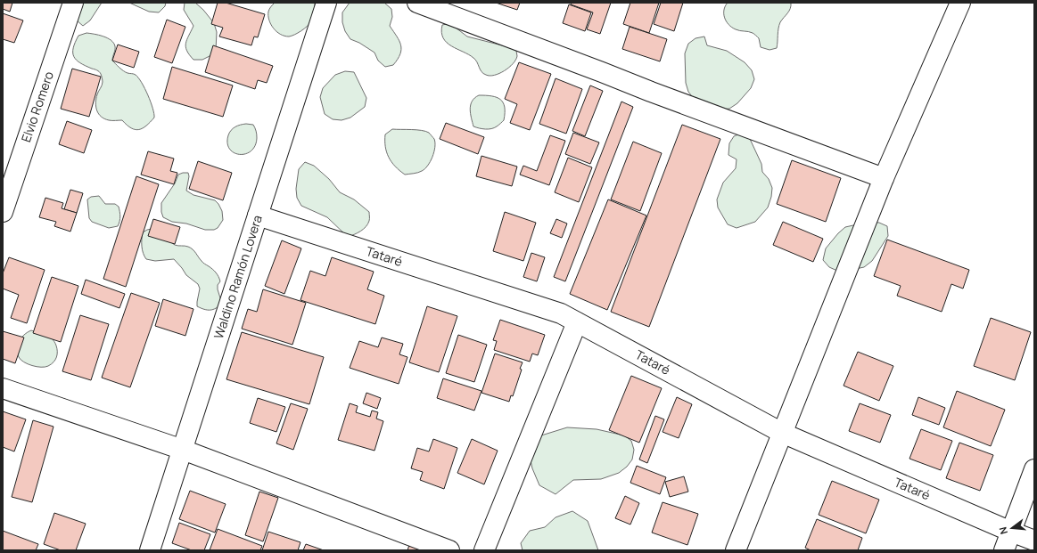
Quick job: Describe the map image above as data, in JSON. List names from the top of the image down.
{
  "streets": {
    "street": ["Elvio Romero", "Tataré", "Waldino Ramón Lovera"]
  },
  "crossings": [
    ["Tataré", "Waldino Ramón Lovera"]
  ],
  "north": "left"
}
